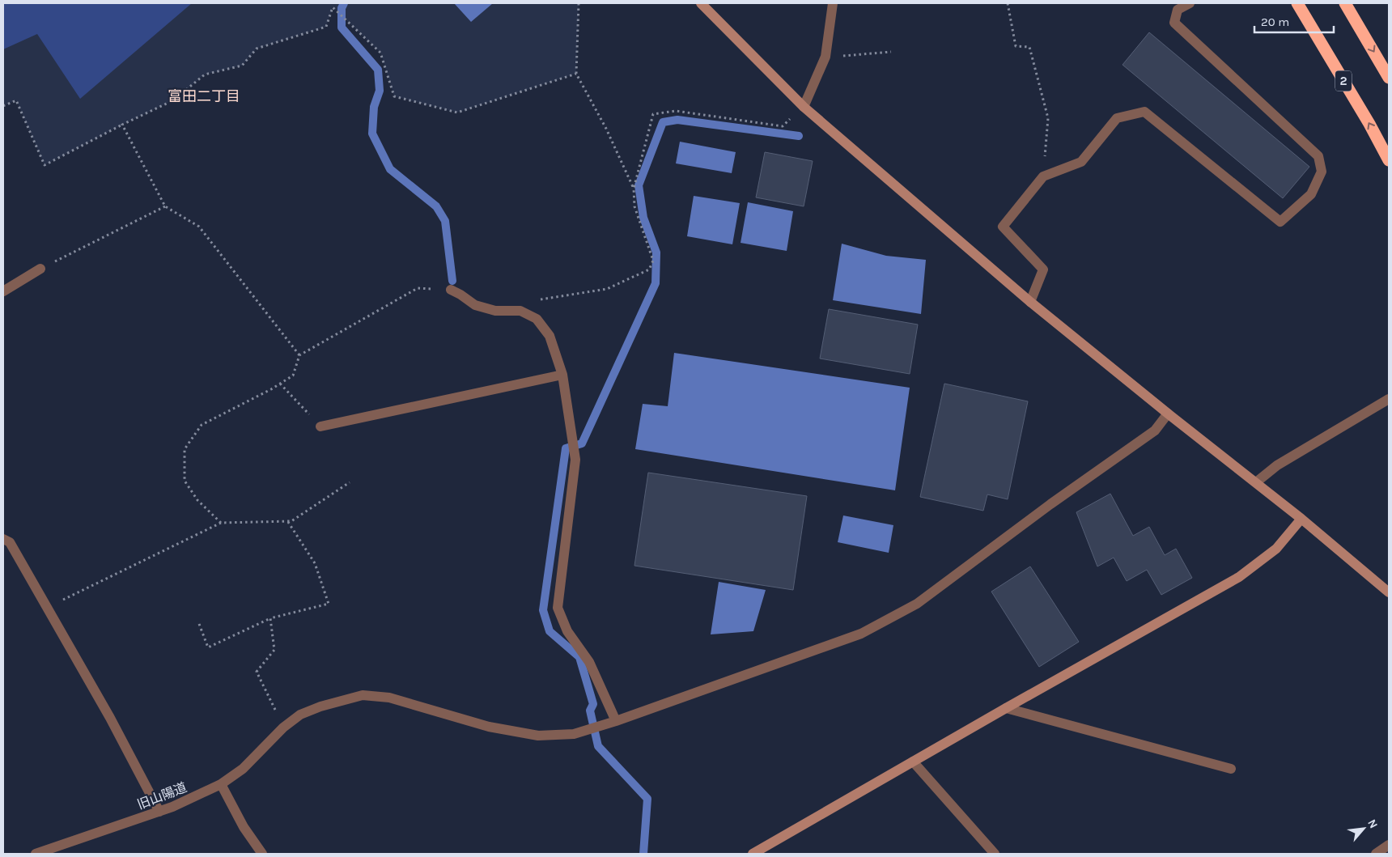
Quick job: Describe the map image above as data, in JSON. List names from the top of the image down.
{
  "streets": {
    "highway": ["2"],
    "street": ["旧山陽道"]
  },
  "districts": ["富田二丁目"],
  "scale_bar": "20 m",
  "north": "top right"
}
